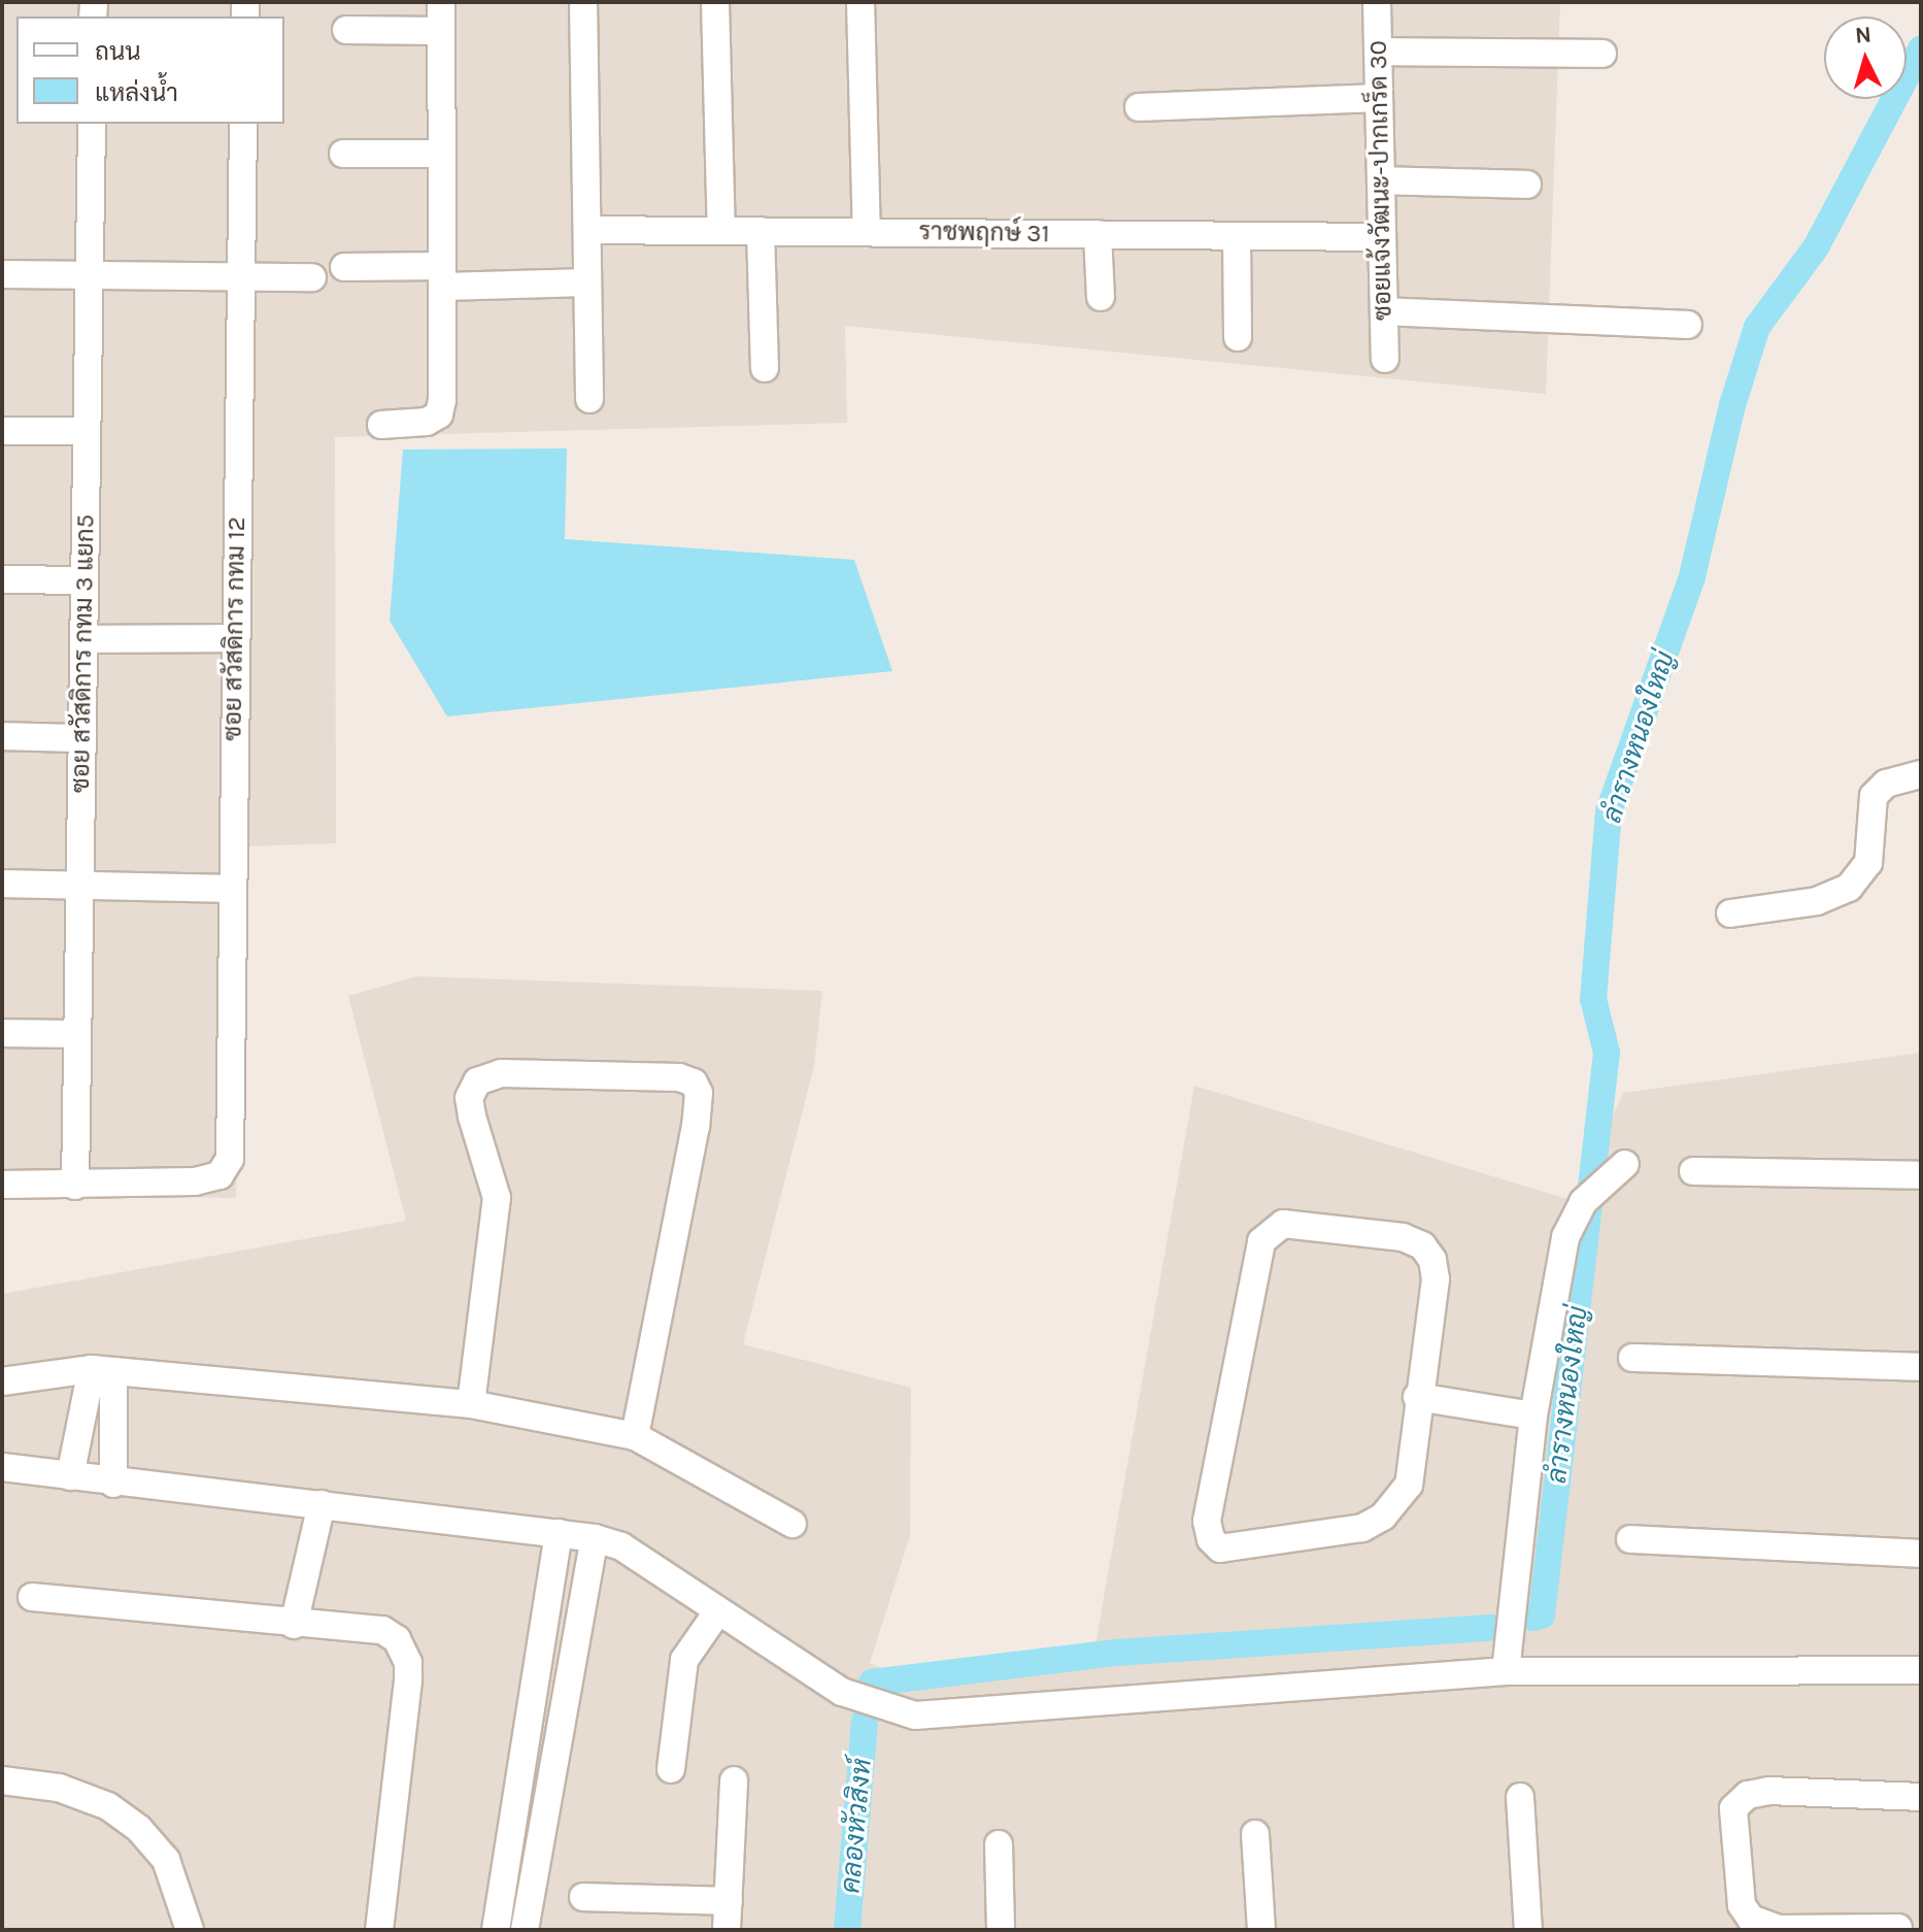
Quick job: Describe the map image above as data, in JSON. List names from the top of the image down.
{
  "streets": {
    "street": [
      "ซอยแจ้งวัฒนะ-ปากเกร็ด 30",
      "ราชพฤกษ์ 31",
      "ซอย สวัสดิการ กทม 12",
      "ซอย สวัสดิการ กทม 3 แยก5"
    ]
  },
  "crossings": [
    ["ซอยแจ้งวัฒนะ-ปากเกร็ด 30", "ราชพฤกษ์ 31"],
    ["ซอย สวัสดิการ กทม 12", "ซอย สวัสดิการ กทม 3 แยก5"]
  ],
  "water": ["ลำรางหนองใหญ่", "คลองหัวสิงห์"],
  "legend": ["ถนน", "แหล่งน้ำ"],
  "north": "top"
}
